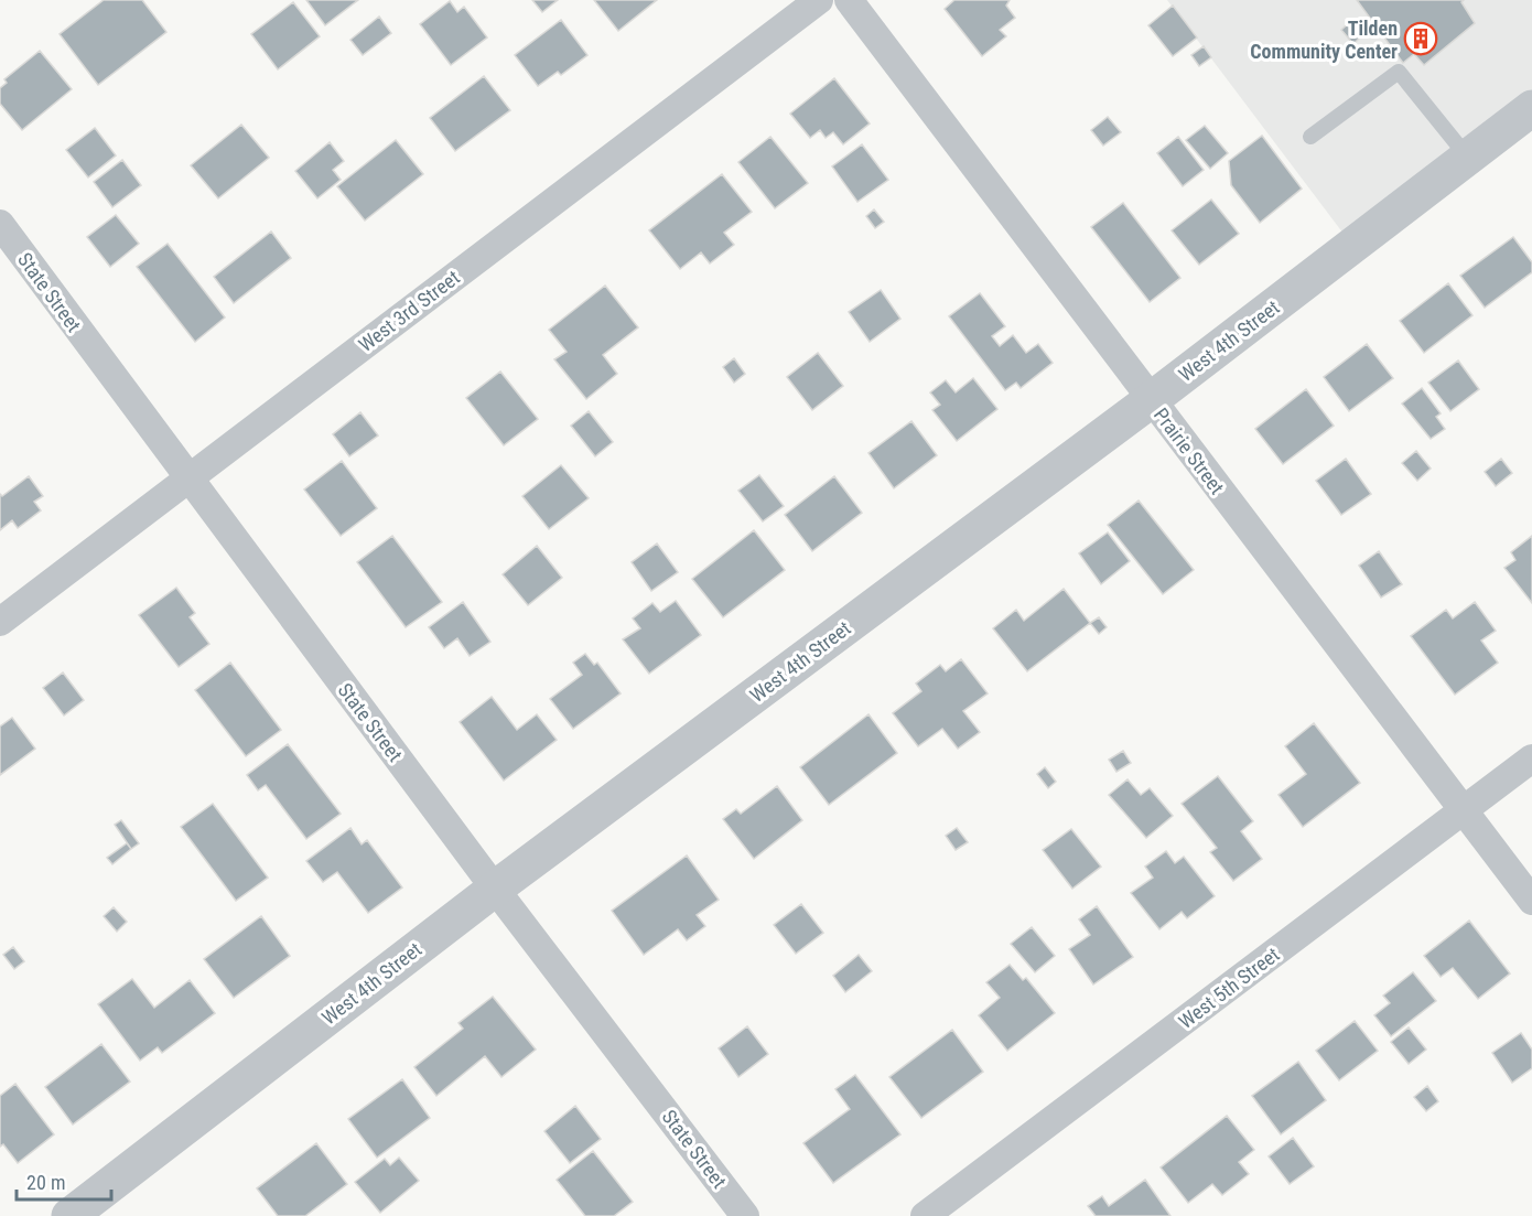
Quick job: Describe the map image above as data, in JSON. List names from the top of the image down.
{
  "streets": {
    "street": [
      "State Street",
      "West 3rd Street",
      "West 4th Street",
      "Prairie Street",
      "West 5th Street"
    ]
  },
  "crossings": [
    ["State Street", "West 3rd Street"],
    ["State Street", "West 4th Street"],
    ["West 4th Street", "Prairie Street"],
    ["Prairie Street", "West 5th Street"]
  ],
  "places": {
    "building": ["Tilden Community Center"]
  },
  "scale_bar": "20 m"
}
